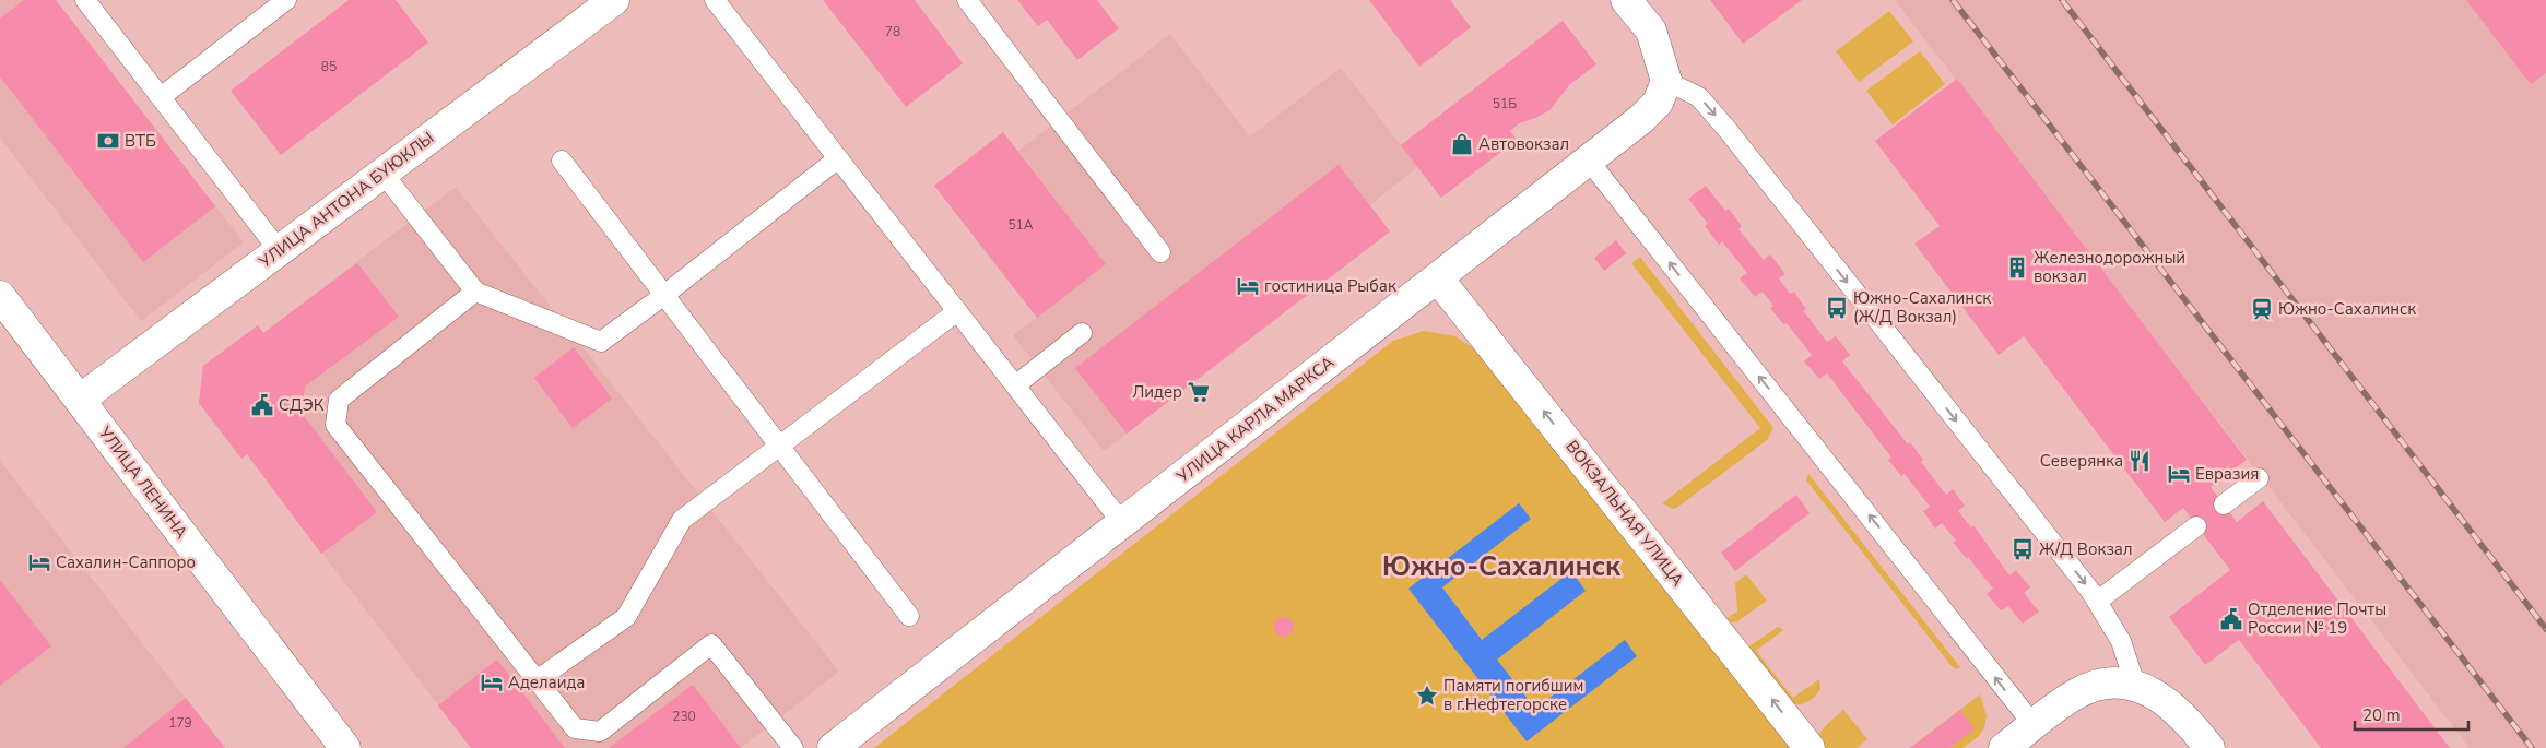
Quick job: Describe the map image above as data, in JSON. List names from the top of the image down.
{
  "streets": {
    "street": [
      "УЛИЦА АНТОНА БУЮКЛЫ",
      "УЛИЦА КАРЛА МАРКСА",
      "УЛИЦА ЛЕНИНА",
      "ВОКЗАЛЬНАЯ УЛИЦА"
    ]
  },
  "crossings": [
    ["УЛИЦА АНТОНА БУЮКЛЫ", "УЛИЦА ЛЕНИНА"],
    ["УЛИЦА КАРЛА МАРКСА", "ВОКЗАЛЬНАЯ УЛИЦА"]
  ],
  "one_way": ["ВОКЗАЛЬНАЯ УЛИЦА"],
  "districts": ["Южно-Сахалинск"],
  "places": {
    "bank": ["ВТБ"],
    "shop": ["Автовокзал"],
    "building": ["Железнодорожный вокзал"],
    "hotel": [
      "гостиница Рыбак",
      "Евразия",
      "Сахалин-Саппоро",
      "Аделаида"
    ],
    "bus stop": ["Южно-Сахалинск (Ж/Д Вокзал)", "Ж/Д Вокзал"],
    "station": ["Южно-Сахалинск"],
    "supermarket": ["Лидер"],
    "public building": ["СДЭК", "Отделение Почты России № 19"],
    "restaurant": ["Северянка"],
    "place": ["Памяти погибшим в г.Нефтегорске"]
  },
  "house_numbers": [
    "78",
    "85",
    "51Б",
    "51А",
    "230",
    "179"
  ],
  "scale_bar": "20 m"
}
